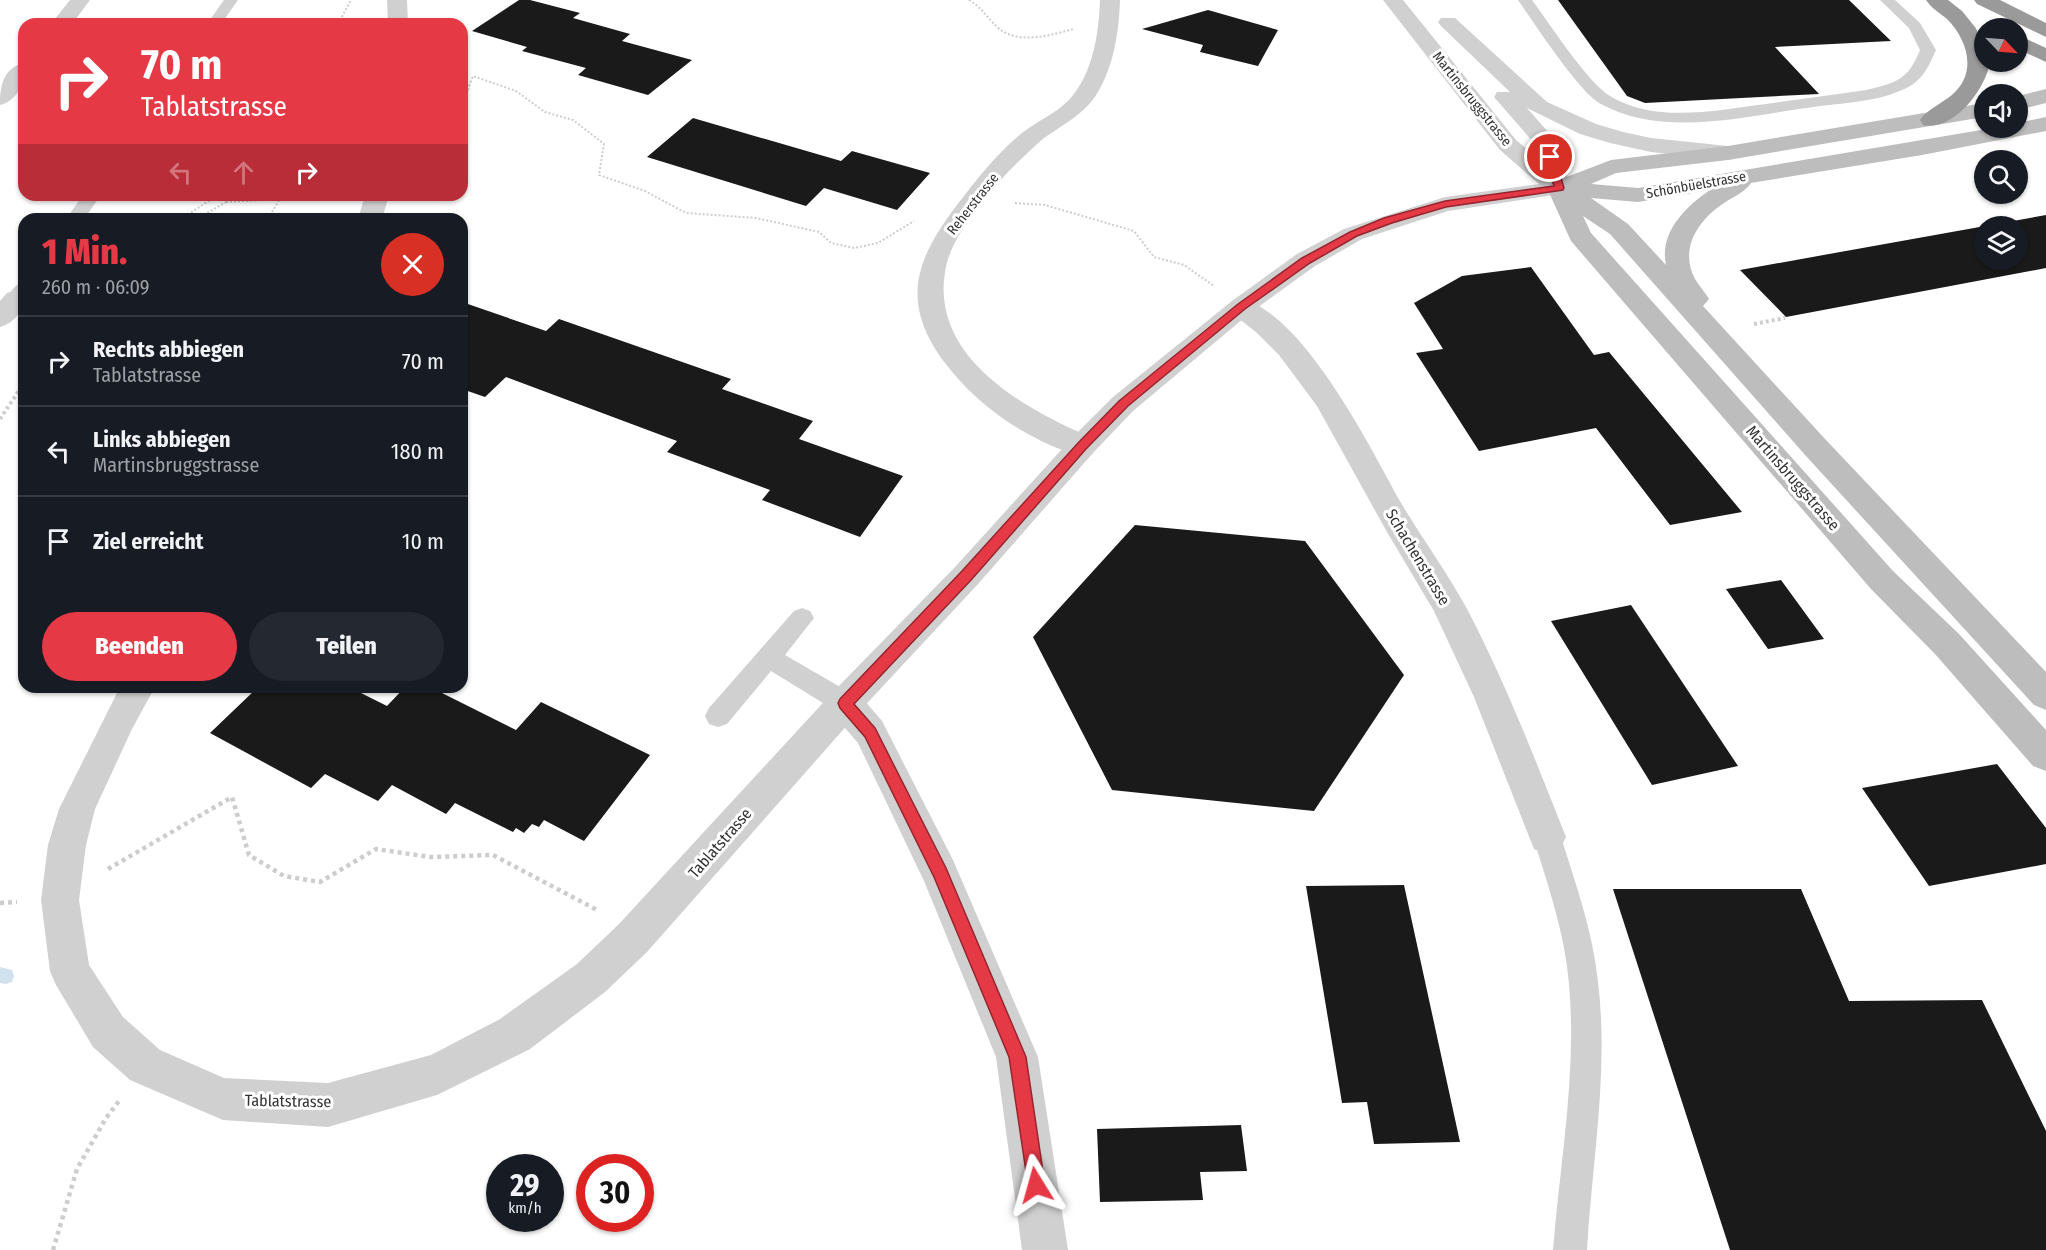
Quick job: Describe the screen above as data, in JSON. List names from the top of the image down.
{
  "streets": {
    "main road": ["Martinsbruggstrasse", "Schönbüelstrasse"],
    "street": ["Reherstrasse", "Schachenstrasse", "Tablatstrasse"]
  },
  "crossings": [
    ["Martinsbruggstrasse", "Schönbüelstrasse"],
    ["Martinsbruggstrasse", "Tablatstrasse"],
    ["Schönbüelstrasse", "Tablatstrasse"],
    ["Reherstrasse", "Tablatstrasse"],
    ["Schachenstrasse", "Tablatstrasse"]
  ],
  "north": "bottom right",
  "page": {
    "turn": ["70 m", "Tablatstrasse"],
    "heading": ["1 Min.", "260 m · 06:09"],
    "list": [
      {
        "name": "Rechts abbiegen",
        "note": "Tablatstrasse",
        "value": "70 m"
      },
      {
        "name": "Links abbiegen",
        "note": "Martinsbruggstrasse",
        "value": "180 m"
      },
      {
        "name": "Ziel erreicht",
        "value": "10 m"
      }
    ],
    "buttons": ["Beenden", "Teilen"],
    "speed": "29 km/h",
    "limit": "30"
  }
}
